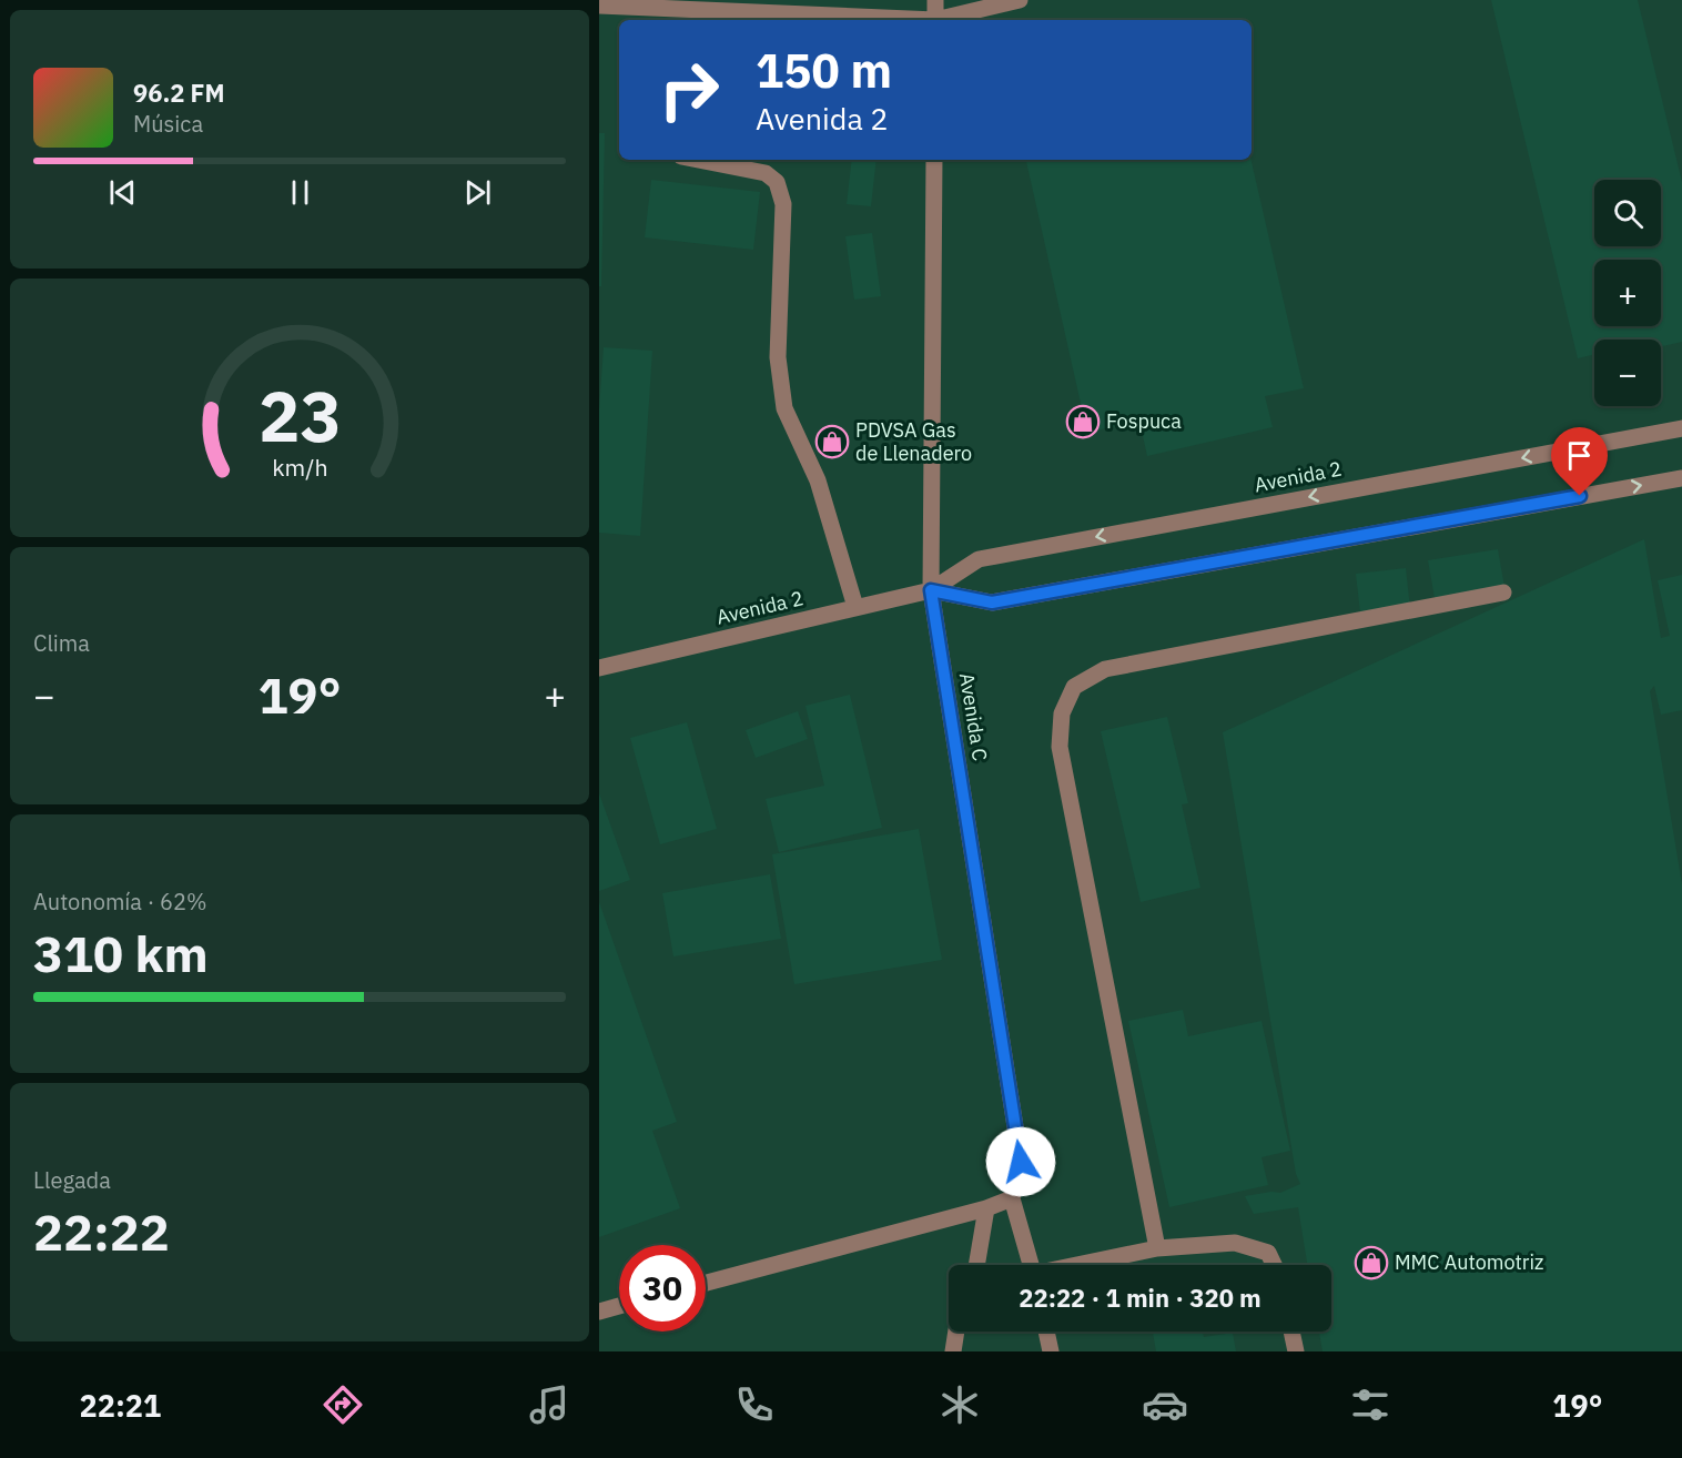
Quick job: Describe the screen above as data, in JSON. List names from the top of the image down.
{
  "streets": {
    "street": ["Avenida 2", "Avenida C"]
  },
  "crossings": [
    ["Avenida 2", "Avenida C"]
  ],
  "places": {
    "shop": ["Fospuca", "PDVSA Gas de Llenadero", "MMC Automotriz"]
  },
  "page": {
    "turn": ["150 m", "Avenida 2"],
    "song": ["96.2 FM", "Música"],
    "map_buttons": ["+", "−"],
    "tile": [
      "Clima",
      ["Autonomía · 62%", "310 km"],
      ["Llegada", "22:22"]
    ],
    "heat": ["−", "19°", "+"],
    "limit": "30",
    "trip": "22:22 · 1 min · 320 m",
    "tabs": ["22:21", "19°"],
    "gauge": ["23", "km/h"]
  }
}
